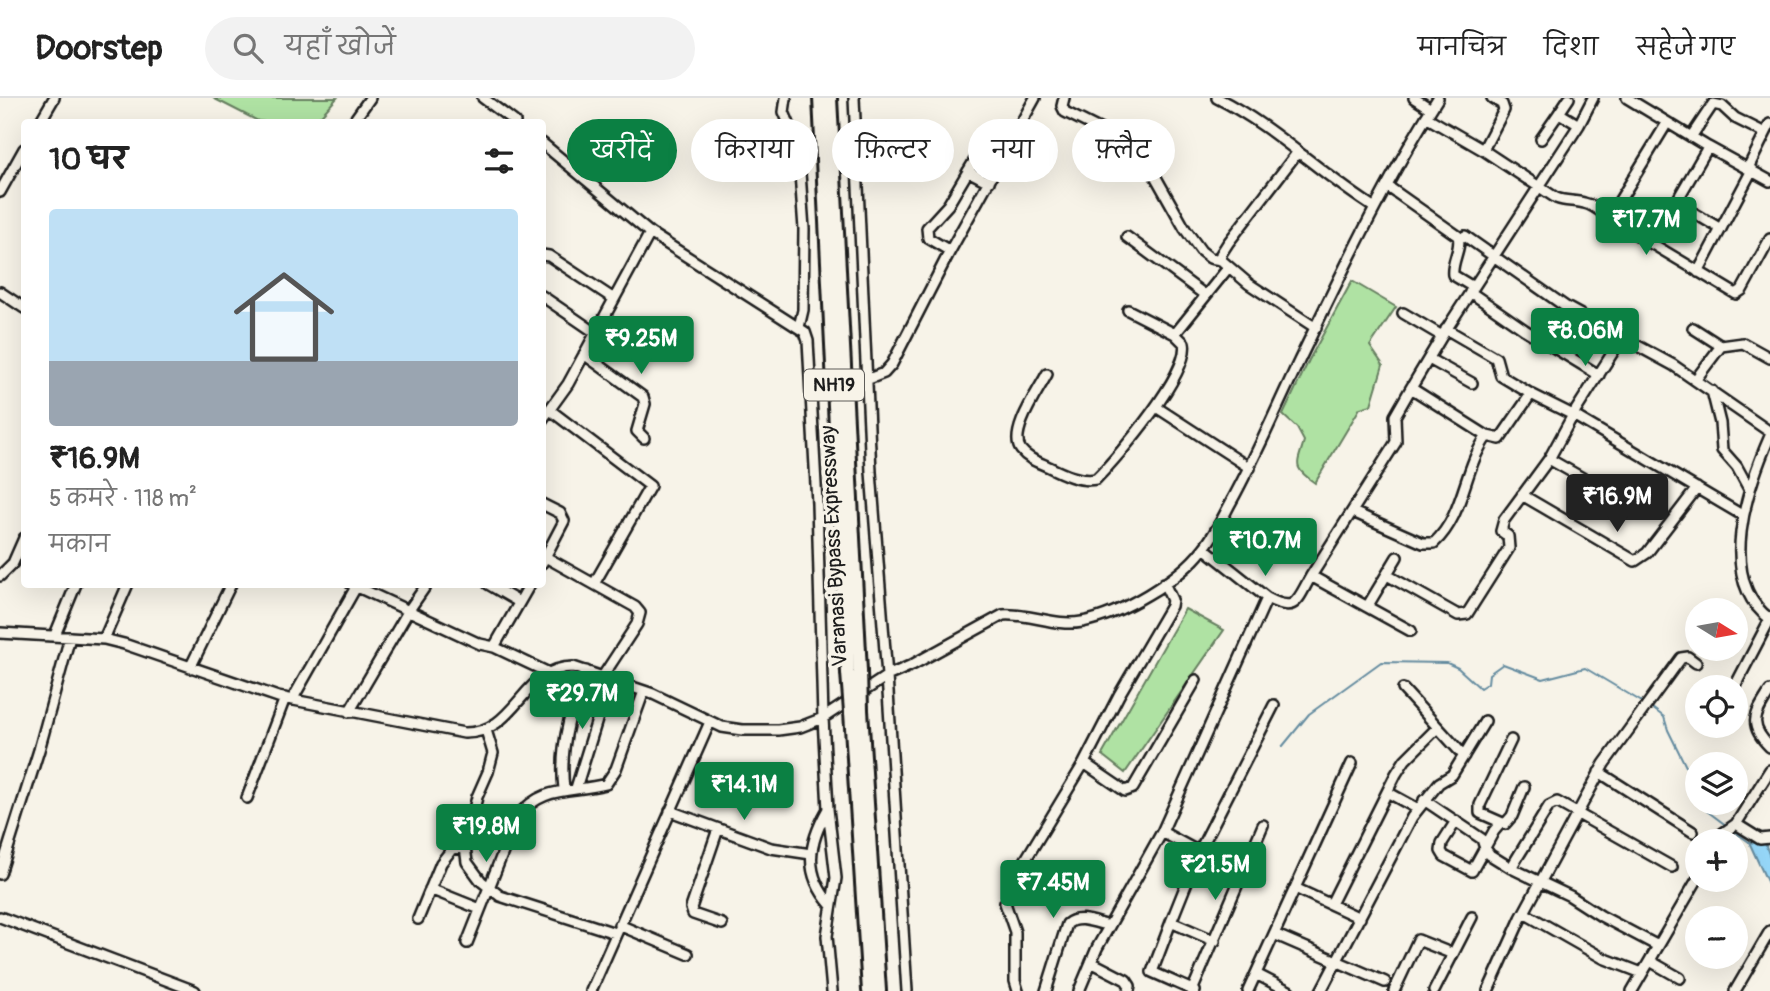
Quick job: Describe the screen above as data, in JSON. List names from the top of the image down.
{
  "streets": {
    "highway": ["NH19", "Varanasi Bypass Expressway"]
  },
  "north": "right",
  "page": {
    "header": "Doorstep",
    "search": "यहाँ खोजें",
    "nav": ["मानचित्र", "दिशा", "सहेजे गए"],
    "chip": [
      "खरीदें",
      "किराया",
      "फ़िल्टर",
      "नया",
      "फ़्लैट"
    ],
    "heading": "10 घर",
    "price": [
      "₹17.7M",
      "₹8.06M",
      "₹9.25M",
      "₹16.9M",
      "₹10.7M",
      "₹29.7M",
      "₹14.1M",
      "₹19.8M",
      "₹21.5M",
      "₹7.45M"
    ],
    "list": [
      {
        "name": "₹16.9M",
        "note": "5 कमरे · 118 m² · मकान"
      }
    ],
    "map_buttons": ["+", "−"]
  }
}
